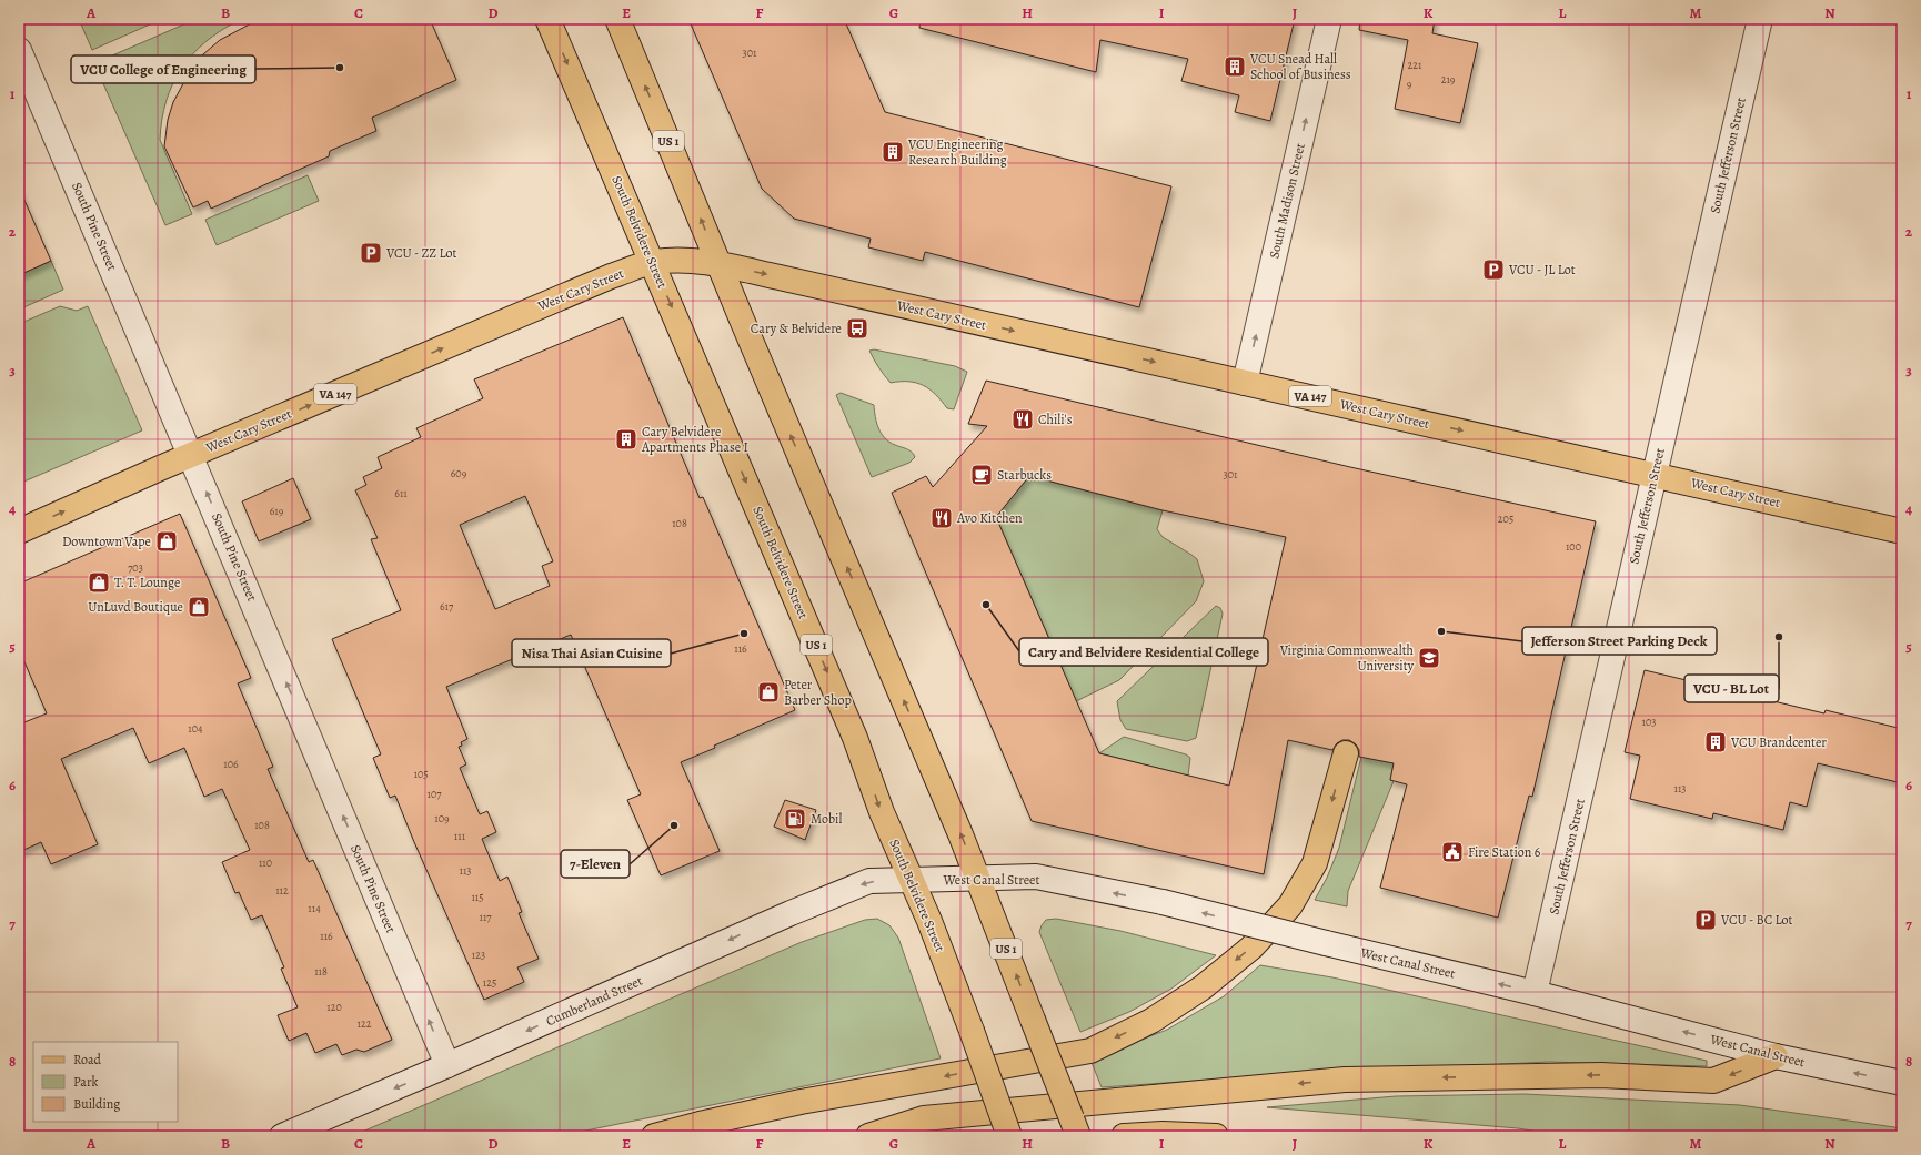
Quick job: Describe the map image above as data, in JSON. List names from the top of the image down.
{
  "streets": {
    "main road": [
      "US 1",
      "South Belvidere Street",
      "West Cary Street",
      "VA 147"
    ],
    "street": [
      "South Jefferson Street",
      "South Madison Street",
      "South Pine Street",
      "West Canal Street",
      "Cumberland Street"
    ]
  },
  "crossings": [
    ["US 1", "West Cary Street"],
    ["US 1", "West Canal Street"],
    ["South Jefferson Street", "West Cary Street"],
    ["South Jefferson Street", "West Canal Street"],
    ["South Madison Street", "West Cary Street"],
    ["South Pine Street", "West Cary Street"],
    ["South Pine Street", "Cumberland Street"],
    ["South Belvidere Street", "West Cary Street"],
    ["South Belvidere Street", "West Canal Street"],
    ["South Belvidere Street", "Cumberland Street"],
    ["West Canal Street", "Cumberland Street"]
  ],
  "one_way": [
    "South Madison Street",
    "South Pine Street",
    "West Cary Street",
    "West Canal Street",
    "Cumberland Street"
  ],
  "places": {
    "building": [
      "VCU Snead Hall School of Business",
      "VCU Engineering Research Building",
      "Cary Belvidere Apartments Phase I",
      "VCU Brandcenter"
    ],
    "other": [
      "VCU College of Engineering",
      "Cary and Belvidere Residential College",
      "Jefferson Street Parking Deck",
      "Nisa Thai Asian Cuisine",
      "VCU - BL Lot",
      "7-Eleven"
    ],
    "parking": ["VCU - ZZ Lot", "VCU - JL Lot", "VCU - BC Lot"],
    "bus stop": ["Cary & Belvidere"],
    "restaurant": ["Chili's", "Avo Kitchen"],
    "cafe": ["Starbucks"],
    "shop": [
      "Downtown Vape",
      "T. T. Lounge",
      "UnLuvd Boutique",
      "Peter Barber Shop"
    ],
    "school or university": ["Virginia Commonwealth University"],
    "fuel station": ["Mobil"],
    "public building": ["Fire Station 6"]
  },
  "house_numbers": [
    "301",
    "221",
    "219",
    "9",
    "609",
    "301",
    "611",
    "619",
    "205",
    "108",
    "100",
    "703",
    "617",
    "116",
    "103",
    "104",
    "106",
    "105",
    "113",
    "107",
    "109",
    "108",
    "111",
    "110",
    "113",
    "112",
    "115",
    "114",
    "117",
    "116",
    "123",
    "118",
    "125",
    "120",
    "122"
  ],
  "legend": ["Road", "Park", "Building"],
  "grid": {
    "columns": [
      "A",
      "B",
      "C",
      "D",
      "E",
      "F",
      "G",
      "H",
      "I",
      "J",
      "K",
      "L",
      "M",
      "N"
    ],
    "rows": [
      "1",
      "2",
      "3",
      "4",
      "5",
      "6",
      "7",
      "8"
    ]
  }
}
